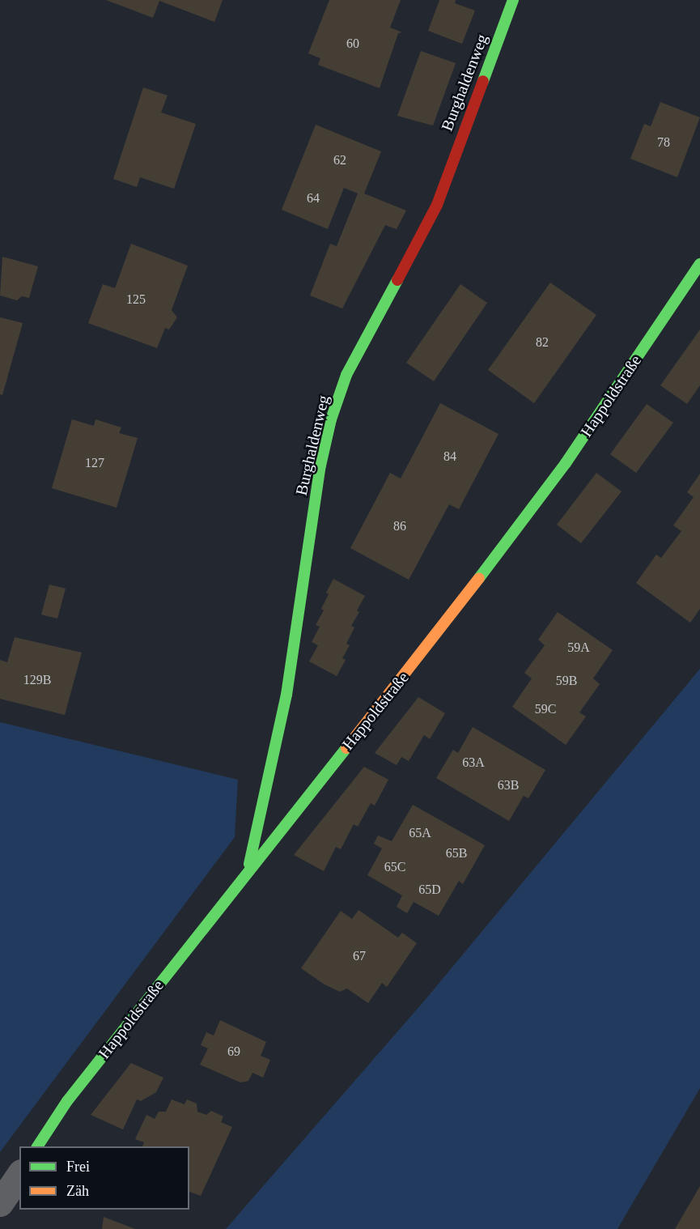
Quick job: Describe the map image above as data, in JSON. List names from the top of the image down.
{
  "streets": {
    "street": ["Burghaldenweg", "Happoldstraße"]
  },
  "crossings": [
    ["Burghaldenweg", "Happoldstraße"]
  ],
  "house_numbers": [
    "60",
    "78",
    "62",
    "64",
    "125",
    "82",
    "84",
    "127",
    "86",
    "59A",
    "129B",
    "59B",
    "59C",
    "63A",
    "63B",
    "65A",
    "65B",
    "65C",
    "65D",
    "67",
    "69"
  ],
  "legend": ["Frei", "Zäh"]
}
